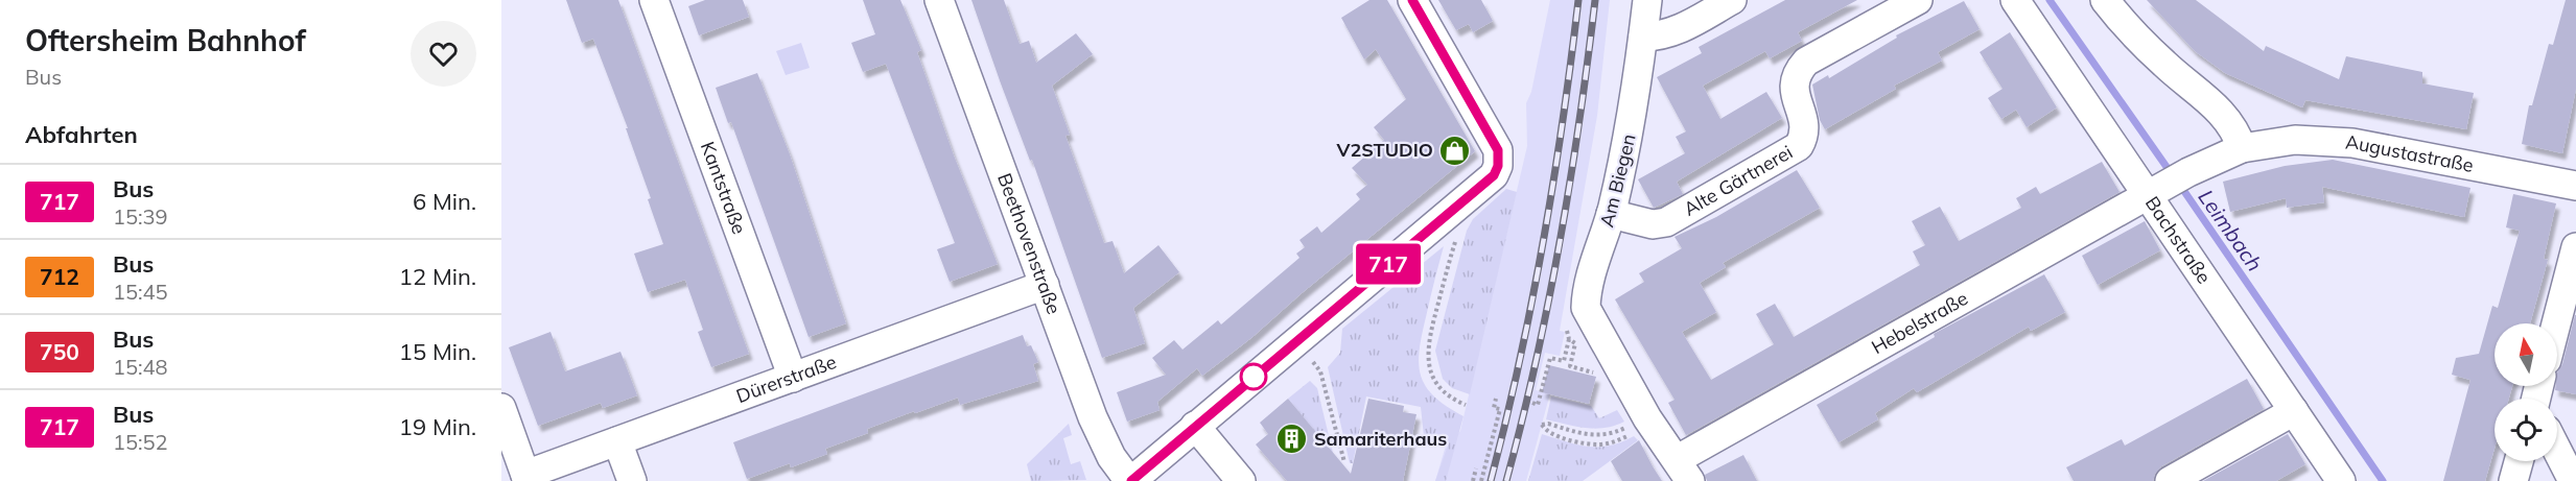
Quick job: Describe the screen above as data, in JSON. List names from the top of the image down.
{
  "streets": {
    "street": [
      "Augustastraße",
      "Am Biegen",
      "Alte Gärtnerei",
      "Kantstraße",
      "Bachstraße",
      "Beethovenstraße",
      "Hebelstraße",
      "Dürerstraße"
    ]
  },
  "crossings": [
    ["Augustastraße", "Bachstraße"],
    ["Augustastraße", "Hebelstraße"],
    ["Am Biegen", "Alte Gärtnerei"],
    ["Am Biegen", "Hebelstraße"],
    ["Kantstraße", "Dürerstraße"],
    ["Bachstraße", "Hebelstraße"],
    ["Beethovenstraße", "Dürerstraße"]
  ],
  "water": ["Leimbach"],
  "places": {
    "shop": ["V2STUDIO"],
    "building": ["Samariterhaus"]
  },
  "lines": ["bus line 717"],
  "north": "top",
  "page": {
    "heading": [
      ["Oftersheim Bahnhof", "Bus"],
      "Abfahrten"
    ],
    "on_map": "717",
    "list": [
      {
        "mark": "717",
        "name": "Bus",
        "note": "15:39",
        "value": "6 Min."
      },
      {
        "mark": "712",
        "name": "Bus",
        "note": "15:45",
        "value": "12 Min."
      },
      {
        "mark": "750",
        "name": "Bus",
        "note": "15:48",
        "value": "15 Min."
      },
      {
        "mark": "717",
        "name": "Bus",
        "note": "15:52",
        "value": "19 Min."
      }
    ]
  }
}
